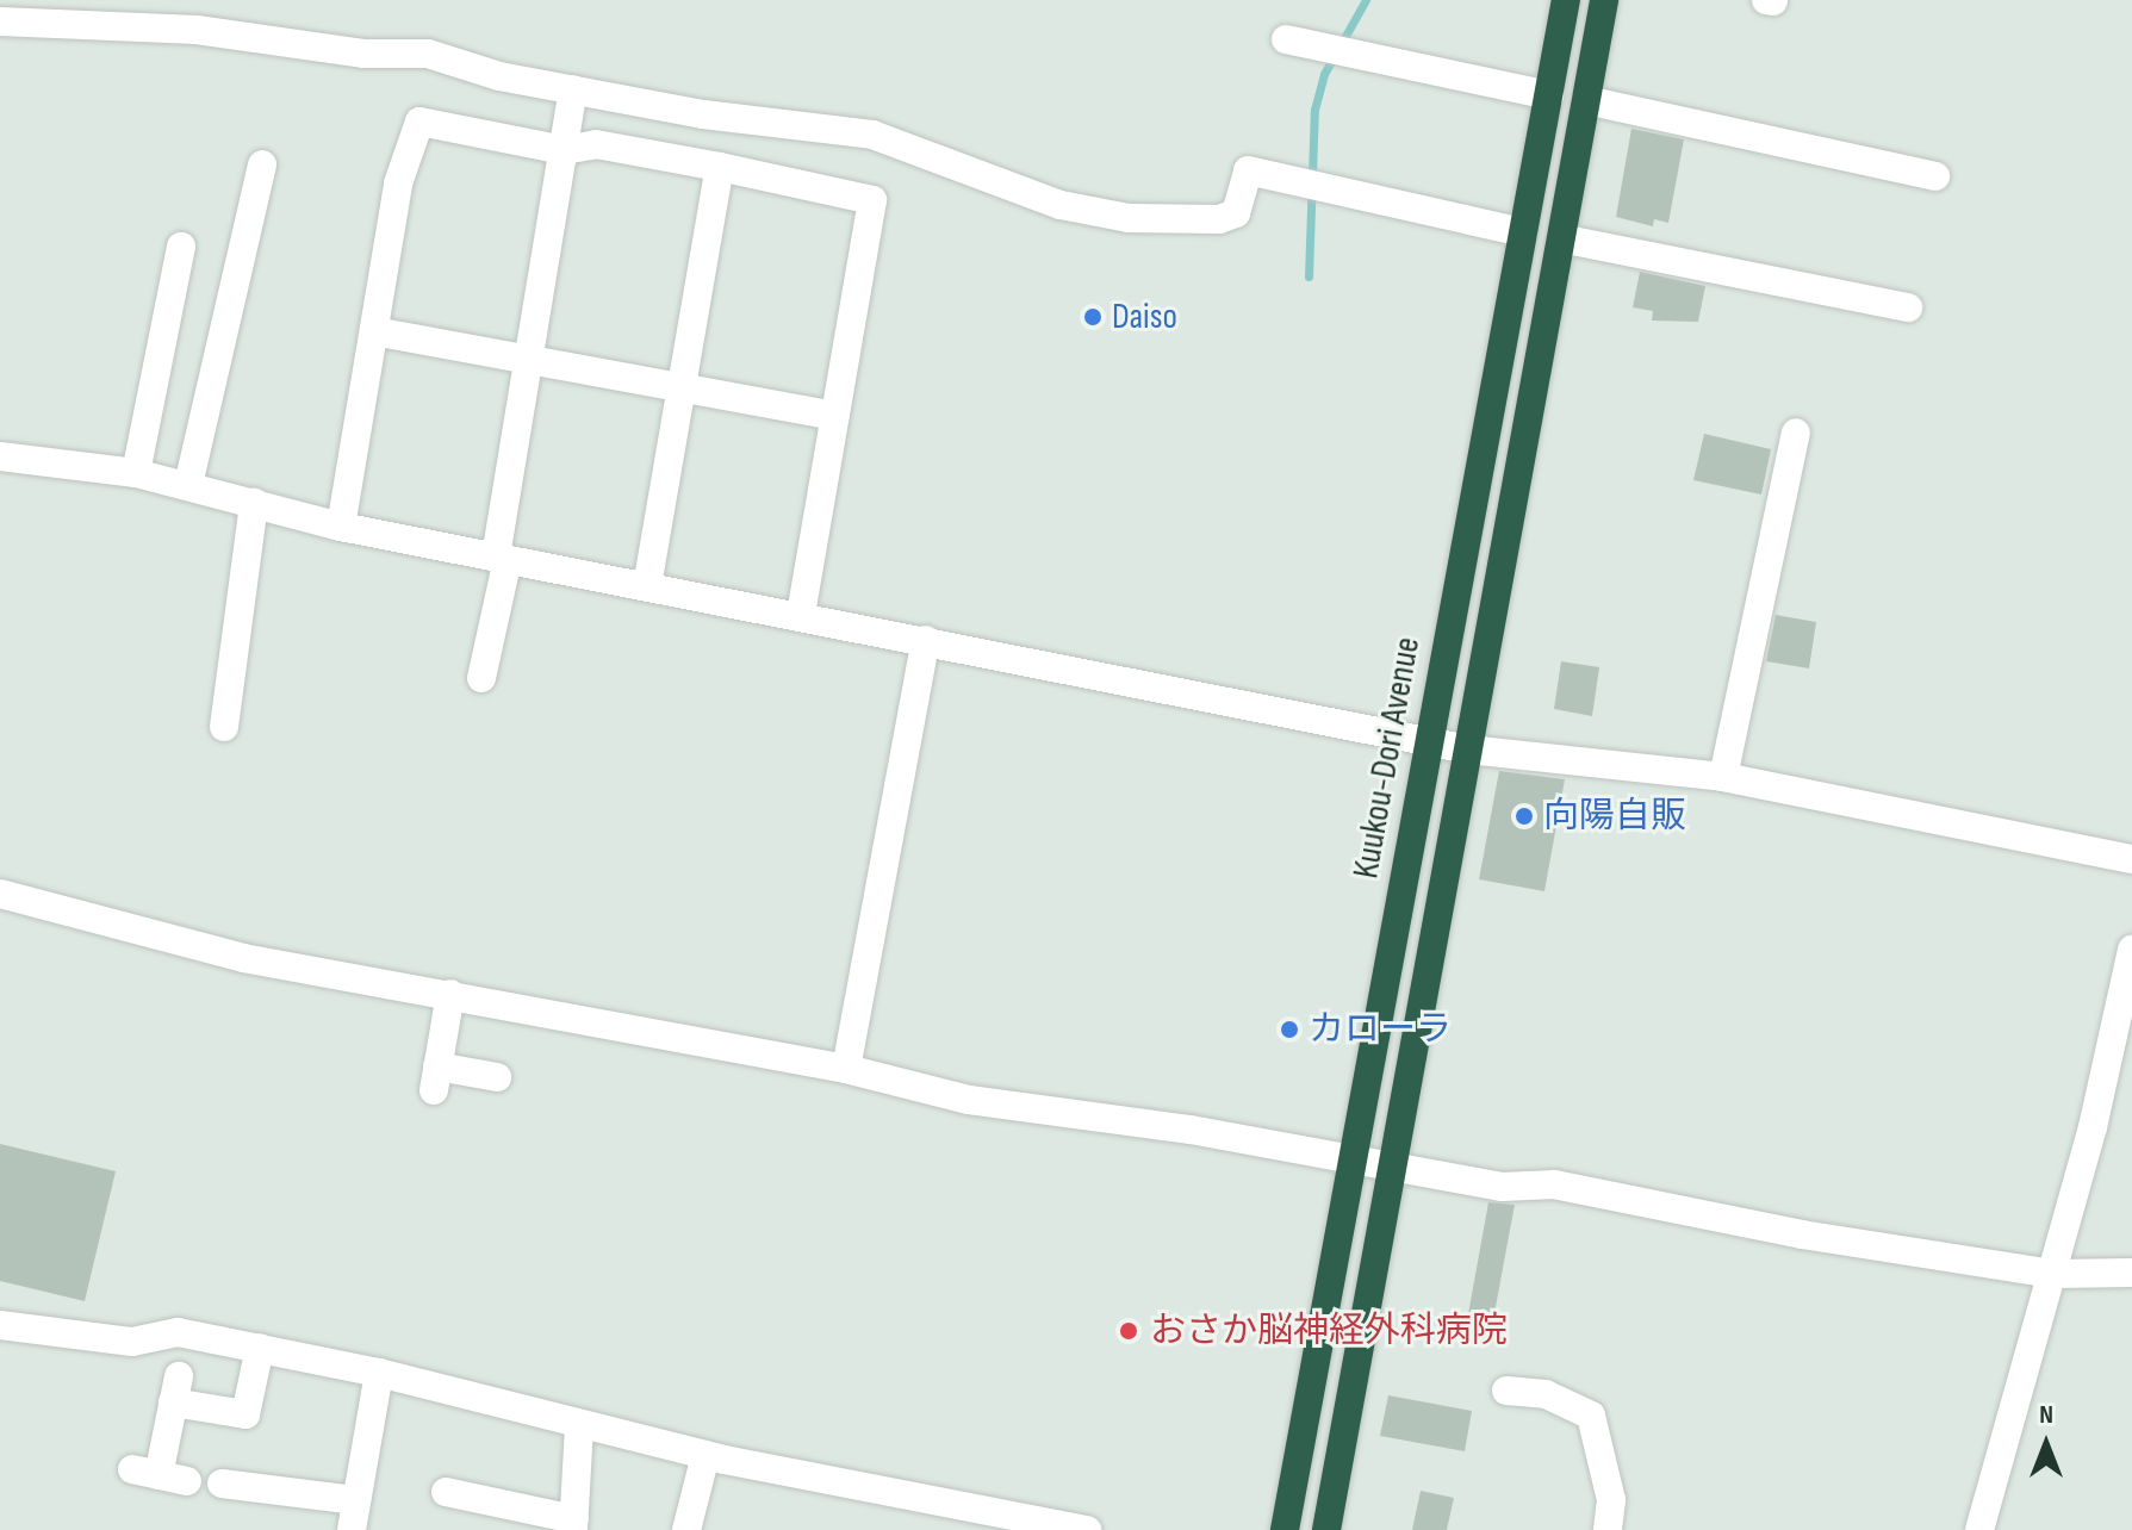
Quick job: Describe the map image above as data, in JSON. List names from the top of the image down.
{
  "streets": {
    "highway": ["Kuukou-Dori Avenue"]
  },
  "places": [
    "Daiso",
    "向陽自販",
    "カローラ",
    "おさか脳神経外科病院"
  ],
  "north": "top"
}
